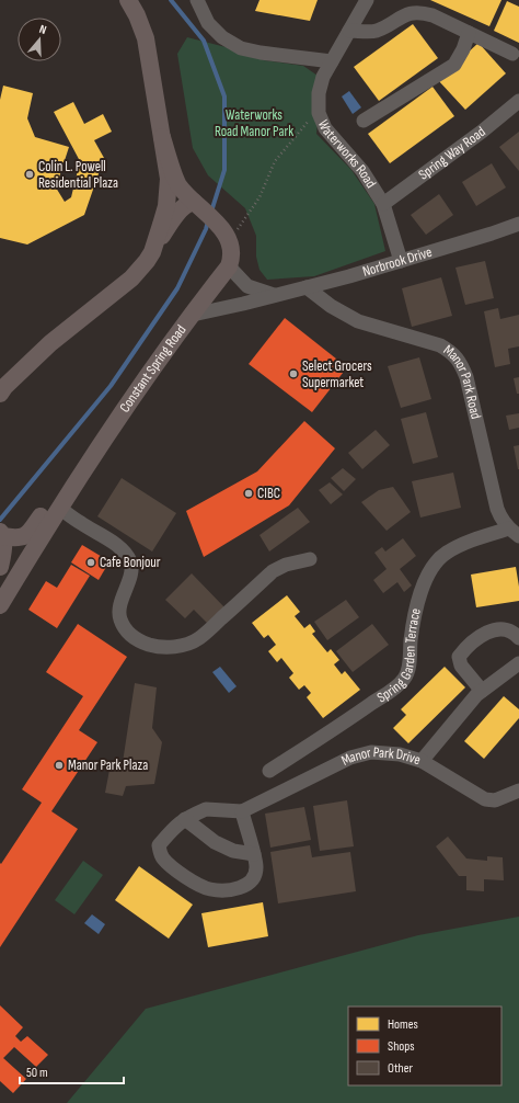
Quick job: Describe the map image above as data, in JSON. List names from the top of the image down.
{
  "streets": {
    "main road": ["Constant Spring Road"],
    "street": [
      "Waterworks Road",
      "Spring Way Road",
      "Norbrook Drive",
      "Manor Park Road",
      "Spring Garden Terrace",
      "Manor Park Drive"
    ]
  },
  "crossings": [
    ["Waterworks Road", "Spring Way Road"],
    ["Waterworks Road", "Norbrook Drive"],
    ["Norbrook Drive", "Constant Spring Road"],
    ["Norbrook Drive", "Manor Park Road"],
    ["Manor Park Road", "Spring Garden Terrace"]
  ],
  "parks": ["Waterworks Road Manor Park"],
  "places": [
    "Colin L. Powell Residential Plaza",
    "Select Grocers Supermarket",
    "CIBC",
    "Cafe Bonjour",
    "Manor Park Plaza"
  ],
  "legend": ["Homes", "Shops", "Other"],
  "scale_bar": "50 m",
  "north": "top"
}
